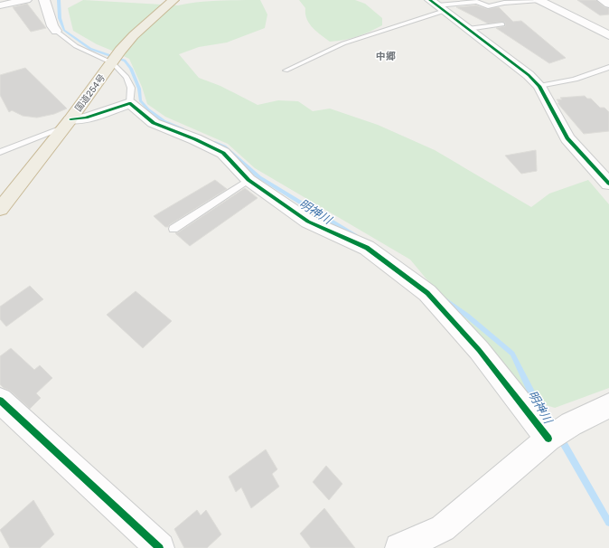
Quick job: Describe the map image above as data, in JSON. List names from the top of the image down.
{
  "streets": {
    "highway": ["国道254号"]
  },
  "districts": ["中郷"],
  "water": ["明神川"]
}
